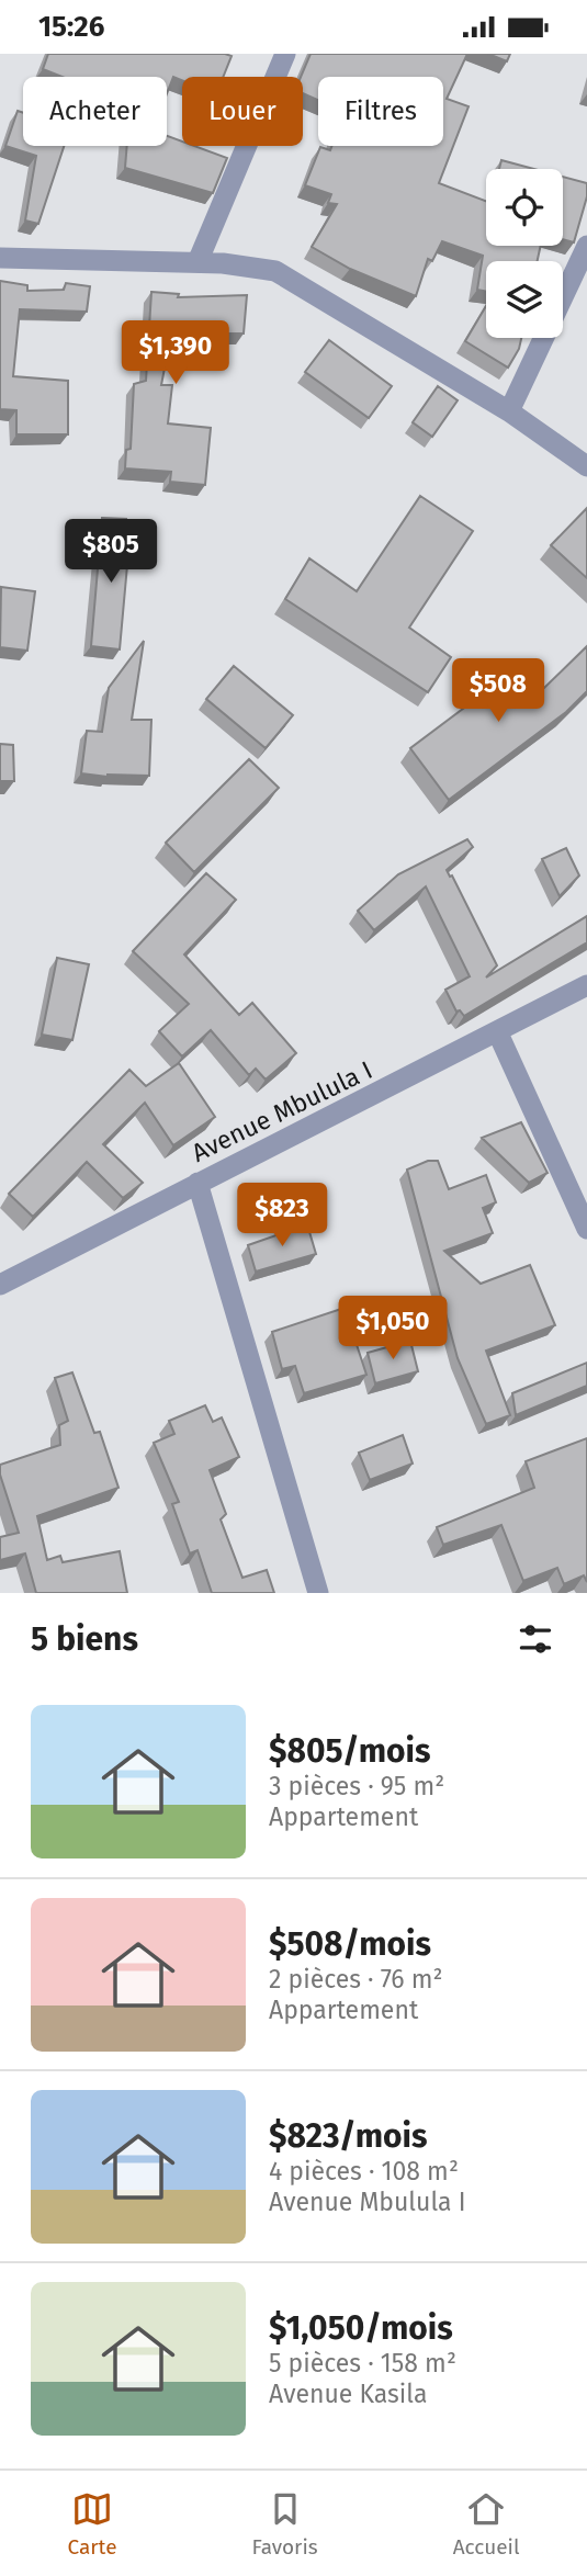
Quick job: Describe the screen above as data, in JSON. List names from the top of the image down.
{
  "streets": {
    "street": ["Avenue Mbulula I"]
  },
  "page": {
    "status": "15:26",
    "chip": ["Acheter", "Louer", "Filtres"],
    "price": [
      "$1,390",
      "$805",
      "$508",
      "$823",
      "$1,050"
    ],
    "heading": "5 biens",
    "list": [
      {
        "name": "$805/mois",
        "note": "3 pièces · 95 m² · Appartement"
      },
      {
        "name": "$508/mois",
        "note": "2 pièces · 76 m² · Appartement"
      },
      {
        "name": "$823/mois",
        "note": "4 pièces · 108 m² · Avenue Mbulula I"
      },
      {
        "name": "$1,050/mois",
        "note": "5 pièces · 158 m² · Avenue Kasila"
      }
    ],
    "tabs": ["Carte", "Favoris", "Accueil"]
  }
}
